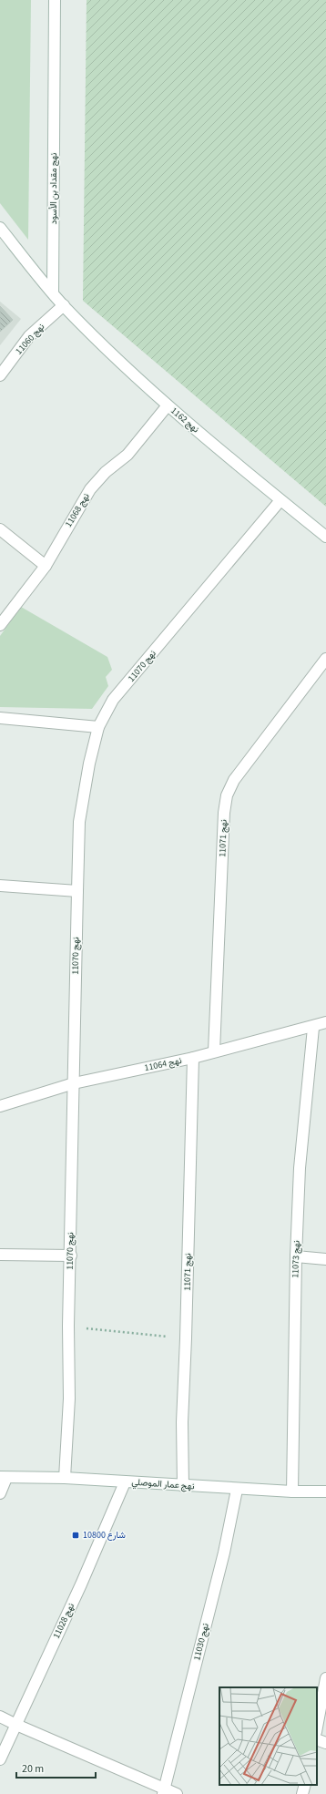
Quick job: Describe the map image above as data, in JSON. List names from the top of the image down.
{
  "streets": {
    "street": [
      "نهج مقداد بن الأسود",
      "نهج 11060",
      "نهج 1162",
      "نهج 11068",
      "نهج 11070",
      "نهج 11071",
      "نهج 11064",
      "نهج 11073",
      "نهج عمار الموصلي",
      "نهج 11028",
      "نهج 11030"
    ]
  },
  "crossings": [
    ["نهج مقداد بن الأسود", "نهج 1162"],
    ["نهج 11060", "نهج 1162"],
    ["نهج 1162", "نهج 11068"],
    ["نهج 1162", "نهج 11070"],
    ["نهج 11070", "نهج 11064"],
    ["نهج 11070", "نهج عمار الموصلي"],
    ["نهج 11071", "نهج 11064"],
    ["نهج 11071", "نهج عمار الموصلي"],
    ["نهج 11064", "نهج 11073"],
    ["نهج 11073", "نهج عمار الموصلي"],
    ["نهج عمار الموصلي", "نهج 11028"],
    ["نهج عمار الموصلي", "نهج 11030"]
  ],
  "places": {
    "transit": ["10800 شارع"]
  },
  "scale_bar": "20 m"
}
